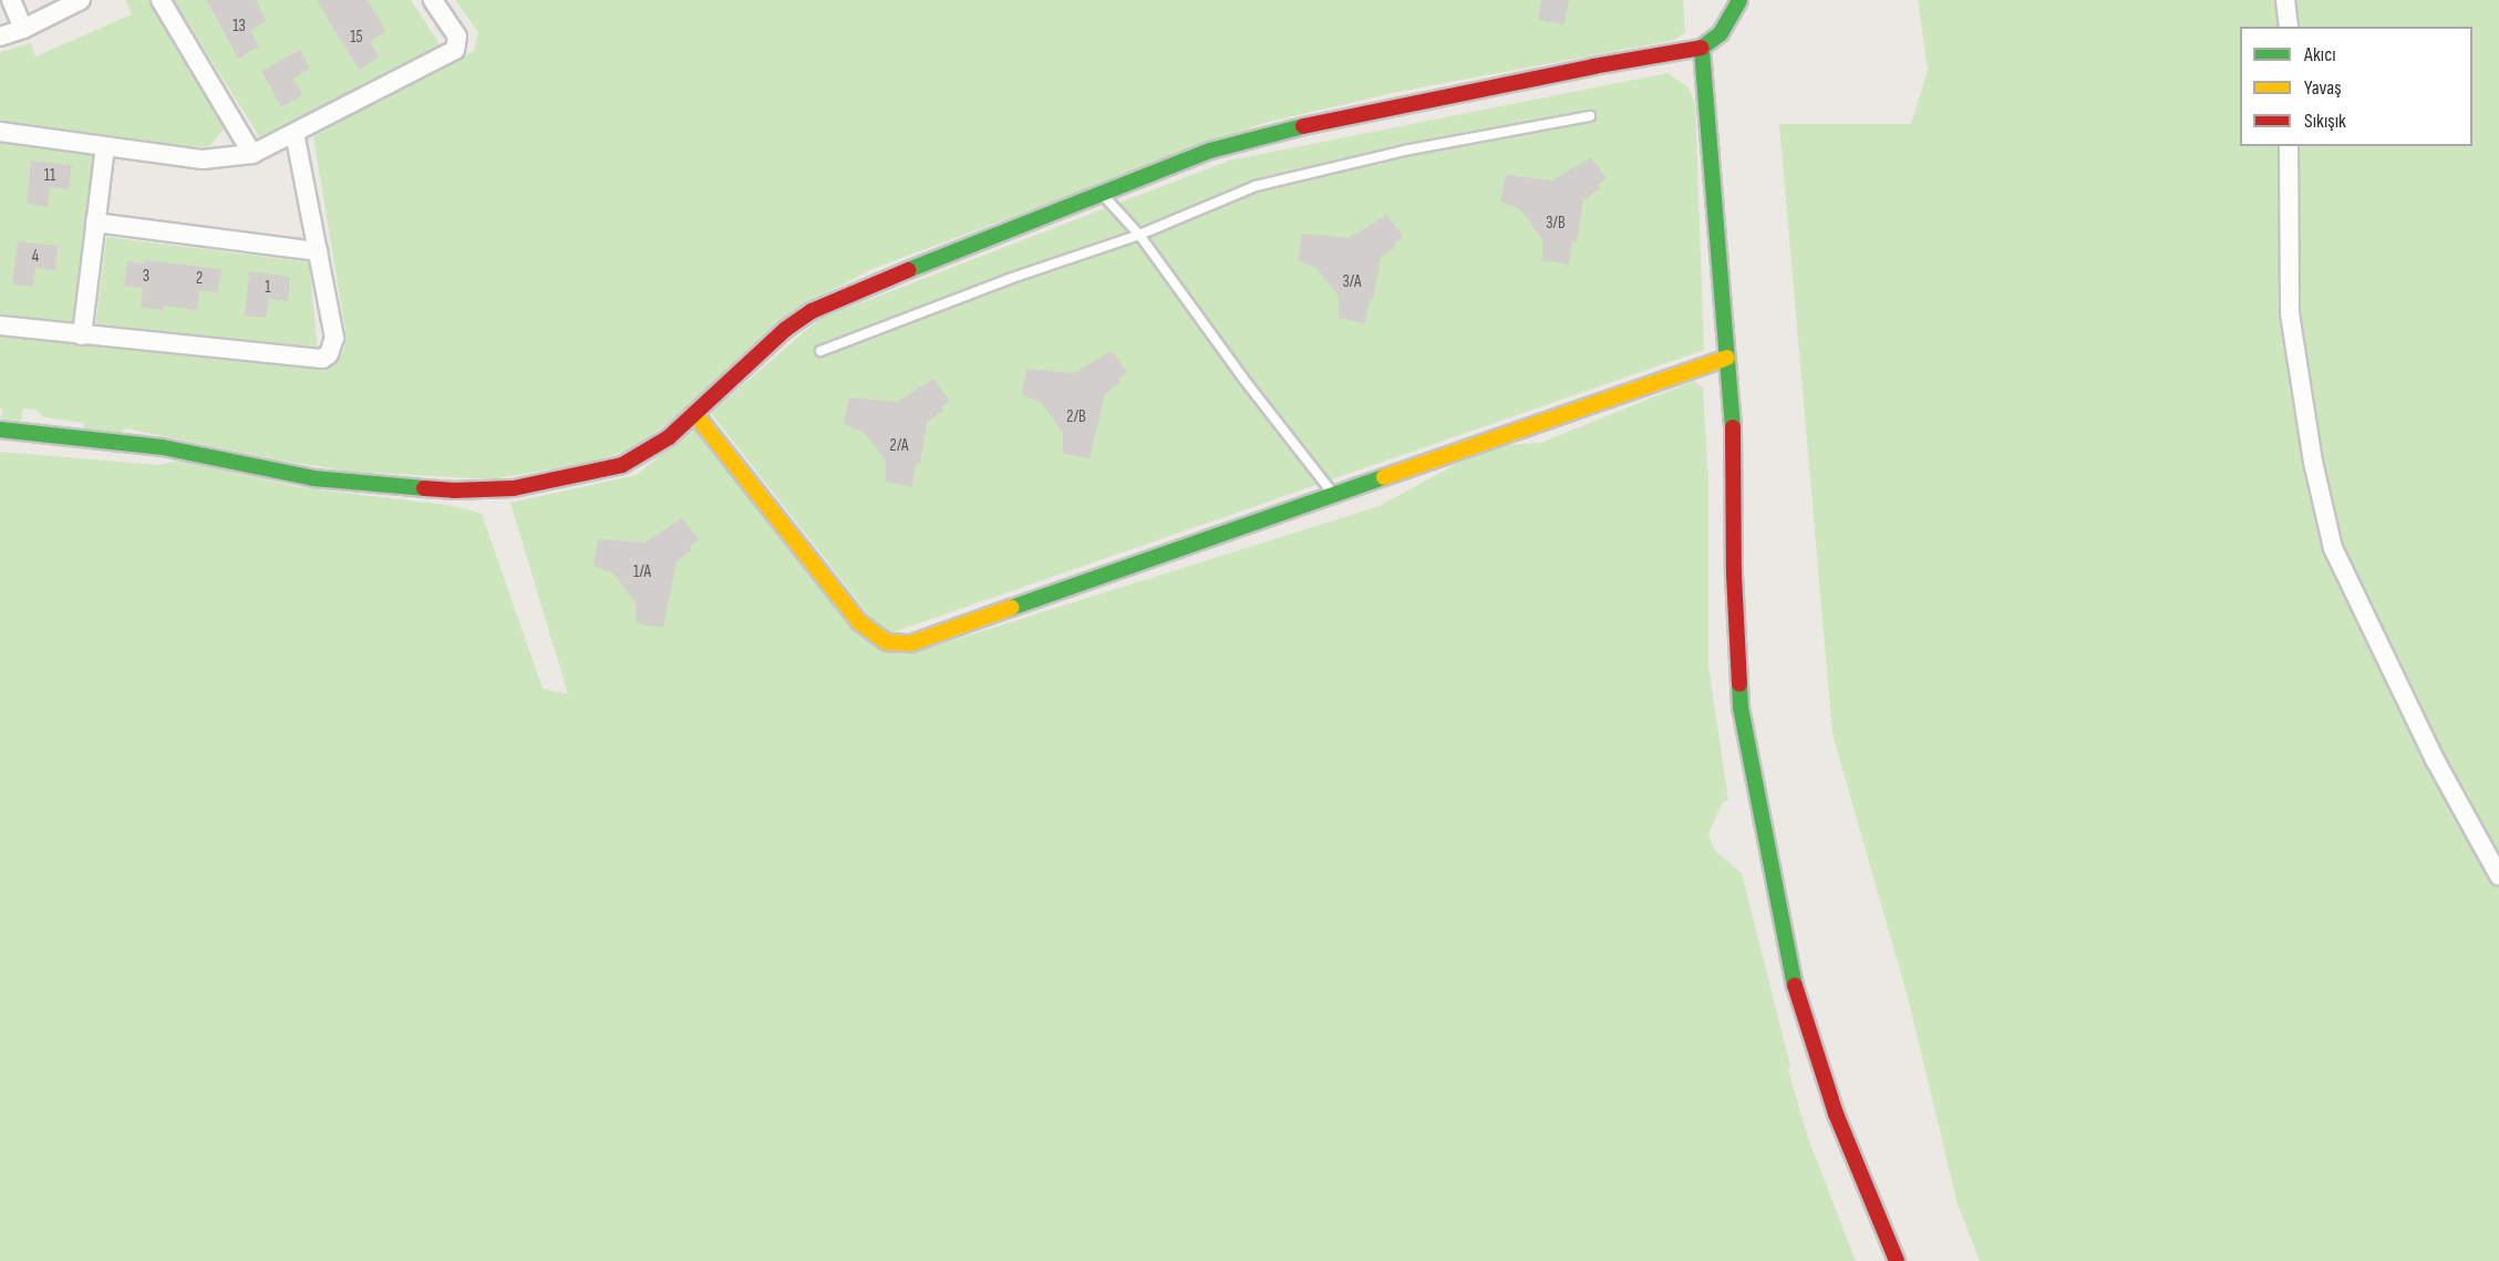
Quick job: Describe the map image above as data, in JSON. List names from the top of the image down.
{
  "house_numbers": [
    "13",
    "15",
    "11",
    "3/B",
    "4",
    "3",
    "2",
    "3/A",
    "1",
    "2/B",
    "2/A",
    "1/A"
  ],
  "legend": ["Akıcı", "Yavaş", "Sıkışık"]
}
